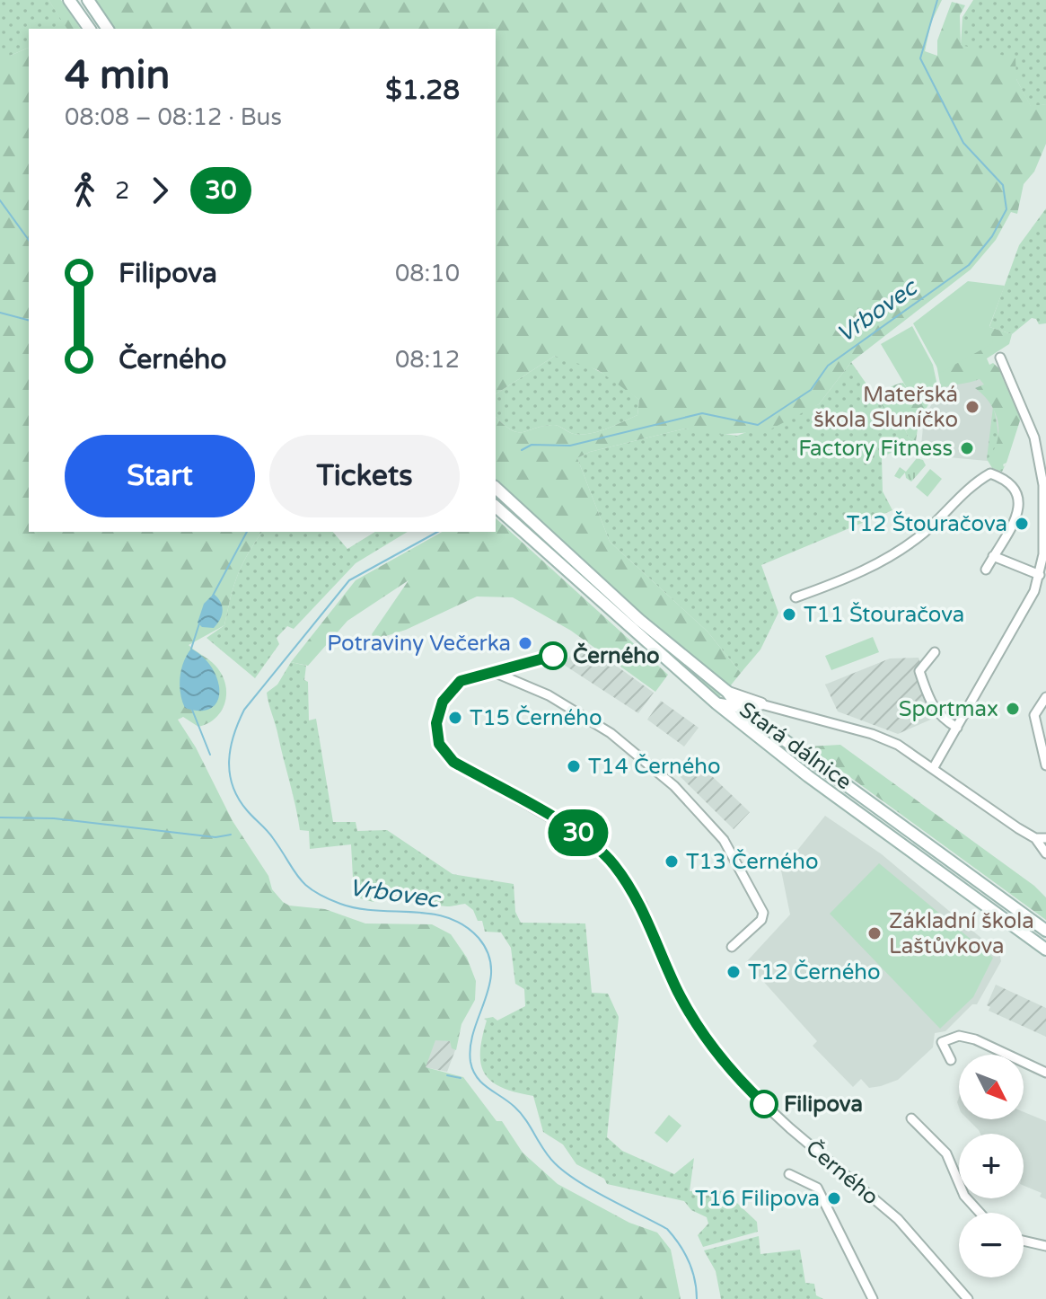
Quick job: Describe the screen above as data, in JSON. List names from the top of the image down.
{
  "streets": {
    "main road": ["Stará dálnice"],
    "street": ["Černého"]
  },
  "water": ["Vrbovec"],
  "places": [
    "Mateřská škola Sluníčko",
    "Factory Fitness",
    "T12 Štouračova",
    "T11 Štouračova",
    "Potraviny Večerka",
    "Černého",
    "Sportmax",
    "T15 Černého",
    "T14 Černého",
    "T13 Černého",
    "Základní škola Laštůvkova",
    "T12 Černého",
    "Filipova",
    "T16 Filipova"
  ],
  "lines": ["bus line 30"],
  "north": "bottom right",
  "page": {
    "on_map": "30",
    "heading": ["4 min", "08:08 – 08:12 · Bus", "$1.28"],
    "legs": ["2", "30"],
    "list": [
      {
        "name": "Filipova",
        "value": "08:10"
      },
      {
        "name": "Černého",
        "value": "08:12"
      }
    ],
    "buttons": ["Start", "Tickets"],
    "map_buttons": ["+", "−"]
  }
}
